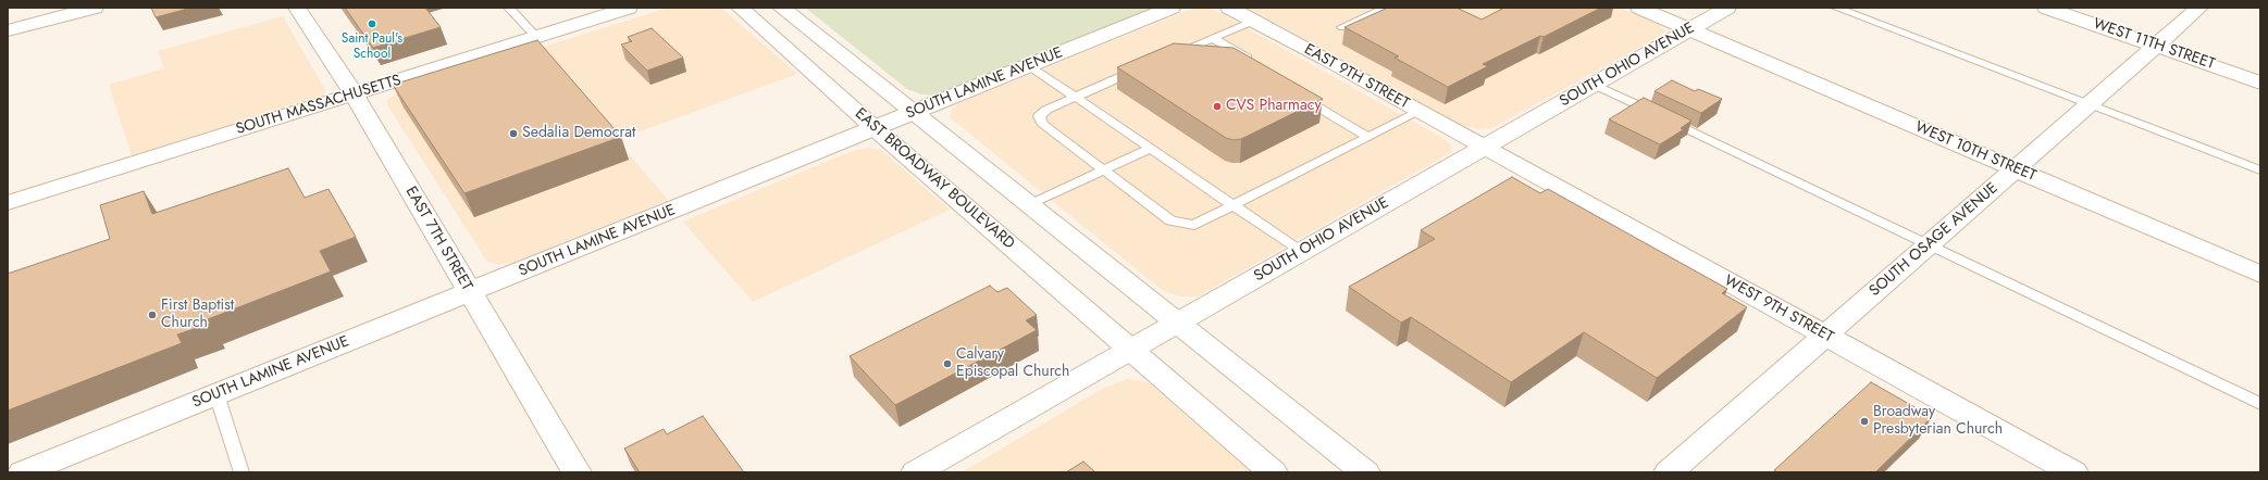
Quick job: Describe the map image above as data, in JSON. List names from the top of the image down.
{
  "streets": {
    "main road": [
      "WEST 11TH STREET",
      "SOUTH OHIO AVENUE",
      "EAST 9TH STREET",
      "SOUTH LAMINE AVENUE",
      "SOUTH MASSACHUSETTS",
      "WEST 10TH STREET",
      "EAST BROADWAY BOULEVARD",
      "EAST 7TH STREET",
      "SOUTH OSAGE AVENUE",
      "WEST 9TH STREET"
    ]
  },
  "crossings": [
    ["WEST 11TH STREET", "SOUTH OSAGE AVENUE"],
    ["SOUTH OHIO AVENUE", "EAST 9TH STREET"],
    ["SOUTH OHIO AVENUE", "WEST 10TH STREET"],
    ["SOUTH OHIO AVENUE", "EAST BROADWAY BOULEVARD"],
    ["SOUTH OHIO AVENUE", "WEST 9TH STREET"],
    ["EAST 9TH STREET", "WEST 9TH STREET"],
    ["SOUTH LAMINE AVENUE", "EAST BROADWAY BOULEVARD"],
    ["SOUTH LAMINE AVENUE", "EAST 7TH STREET"],
    ["SOUTH MASSACHUSETTS", "EAST 7TH STREET"],
    ["WEST 10TH STREET", "SOUTH OSAGE AVENUE"],
    ["SOUTH OSAGE AVENUE", "WEST 9TH STREET"]
  ],
  "places": [
    "Saint Paul's School",
    "CVS Pharmacy",
    "Sedalia Democrat",
    "First Baptist Church",
    "Calvary Episcopal Church",
    "Broadway Presbyterian Church"
  ]
}
